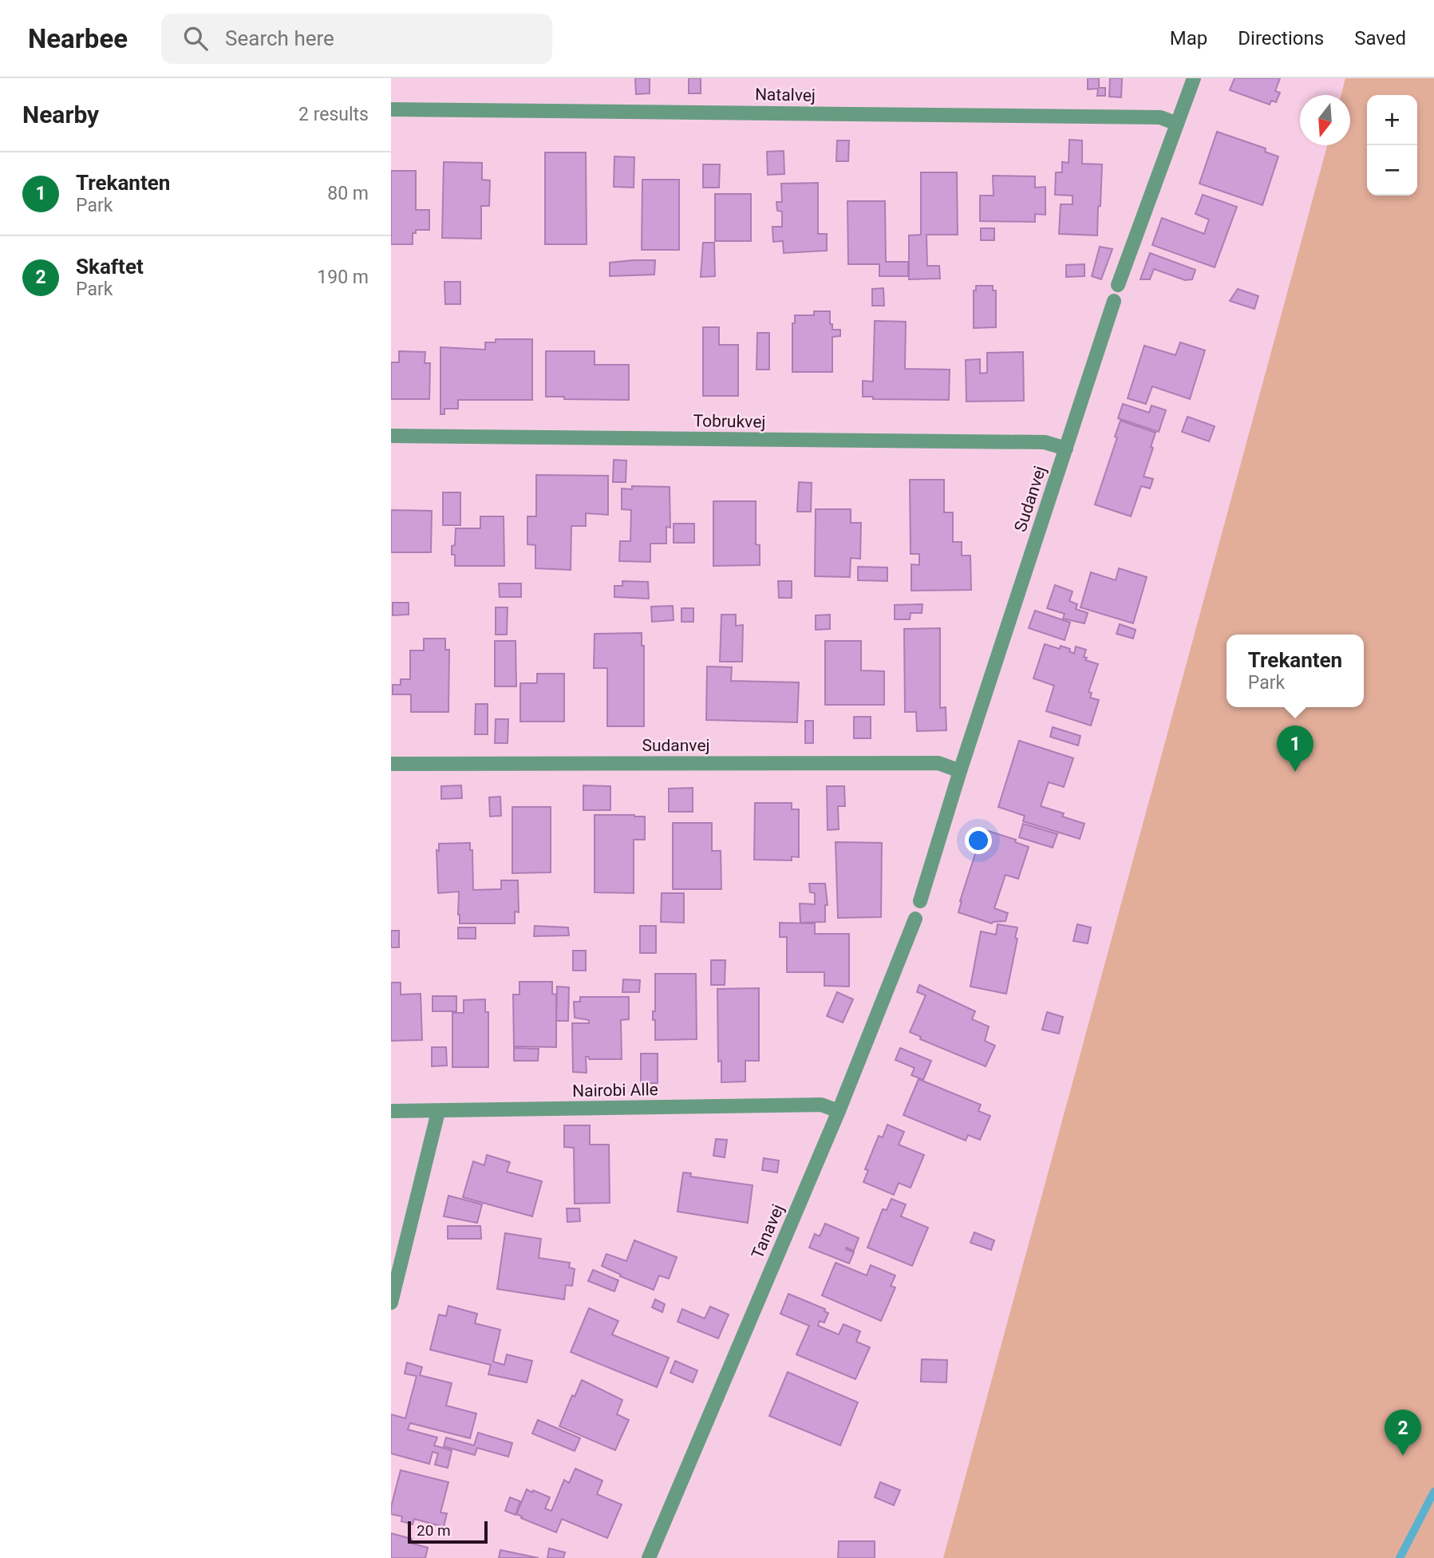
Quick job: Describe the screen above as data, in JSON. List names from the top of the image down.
{
  "streets": {
    "street": [
      "Natalvej",
      "Tobrukvej",
      "Sudanvej",
      "Nairobi Alle",
      "Tanavej"
    ]
  },
  "crossings": [
    ["Tobrukvej", "Sudanvej"],
    ["Nairobi Alle", "Tanavej"]
  ],
  "scale_bar": "20 m",
  "north": "bottom",
  "page": {
    "header": "Nearbee",
    "search": "Search here",
    "nav": ["Map", "Directions", "Saved"],
    "heading": ["Nearby", "2 results"],
    "map_buttons": ["+", "−"],
    "list": [
      {
        "mark": "1",
        "name": "Trekanten",
        "note": "Park",
        "value": "80 m"
      },
      {
        "mark": "2",
        "name": "Skaftet",
        "note": "Park",
        "value": "190 m"
      }
    ],
    "popup": ["Trekanten", "Park"],
    "pins": ["1", "2"],
    "scale": "20 m"
  }
}
